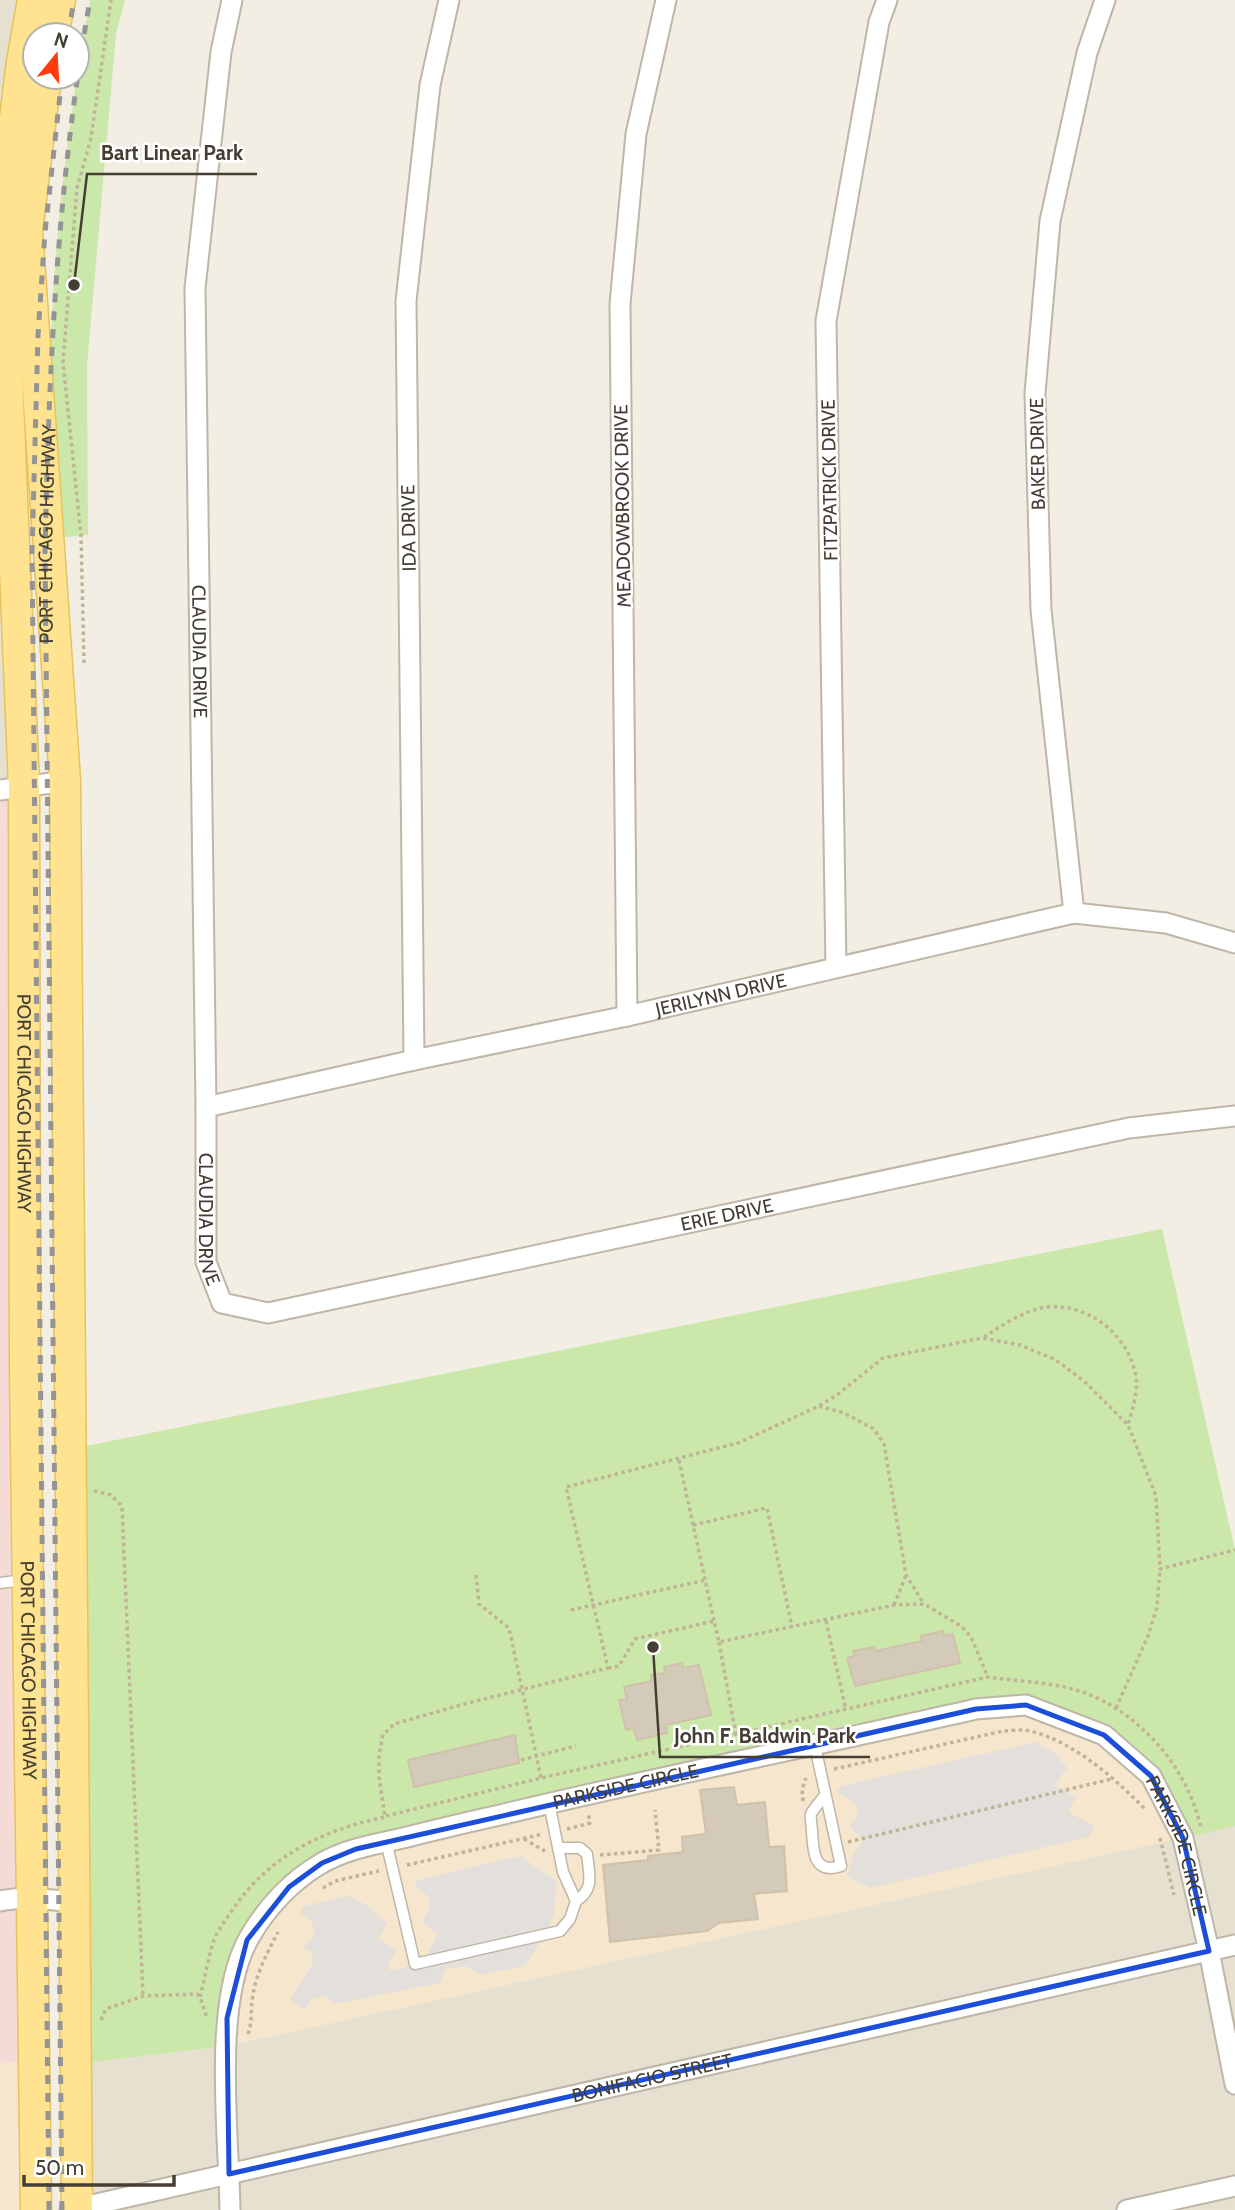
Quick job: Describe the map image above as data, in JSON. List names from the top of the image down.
{
  "streets": {
    "main road": ["PORT CHICAGO HIGHWAY"],
    "street": [
      "BAKER DRIVE",
      "FITZPATRICK DRIVE",
      "MEADOWBROOK DRIVE",
      "IDA DRIVE",
      "CLAUDIA DRIVE",
      "JERILYNN DRIVE",
      "ERIE DRIVE",
      "PARKSIDE CIRCLE",
      "BONIFACIO STREET"
    ]
  },
  "crossings": [
    ["BAKER DRIVE", "JERILYNN DRIVE"],
    ["FITZPATRICK DRIVE", "JERILYNN DRIVE"],
    ["MEADOWBROOK DRIVE", "JERILYNN DRIVE"],
    ["IDA DRIVE", "JERILYNN DRIVE"],
    ["PORT CHICAGO HIGHWAY", "BONIFACIO STREET"],
    ["CLAUDIA DRIVE", "JERILYNN DRIVE"],
    ["CLAUDIA DRIVE", "ERIE DRIVE"],
    ["PARKSIDE CIRCLE", "BONIFACIO STREET"]
  ],
  "places": ["Bart Linear Park", "John F. Baldwin Park"],
  "scale_bar": "50 m",
  "north": "top"
}
